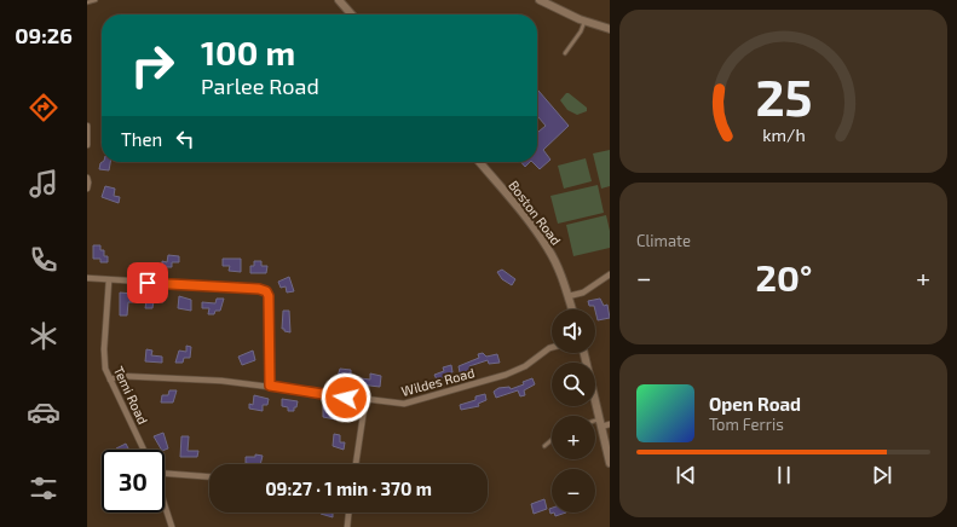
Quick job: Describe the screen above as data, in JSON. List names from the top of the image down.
{
  "streets": {
    "main road": ["Boston Road"],
    "street": ["Wildes Road", "Temi Road"]
  },
  "crossings": [
    ["Wildes Road", "Temi Road"]
  ],
  "page": {
    "tabs": "09:26",
    "turn": ["100 m", "Parlee Road"],
    "then": "Then",
    "tile": "Climate",
    "heat": ["−", "20°", "+"],
    "map_buttons": ["+", "−"],
    "song": ["Open Road", "Tom Ferris"],
    "limit": "30",
    "trip": "09:27 · 1 min · 370 m",
    "gauge": ["25", "km/h"]
  }
}
